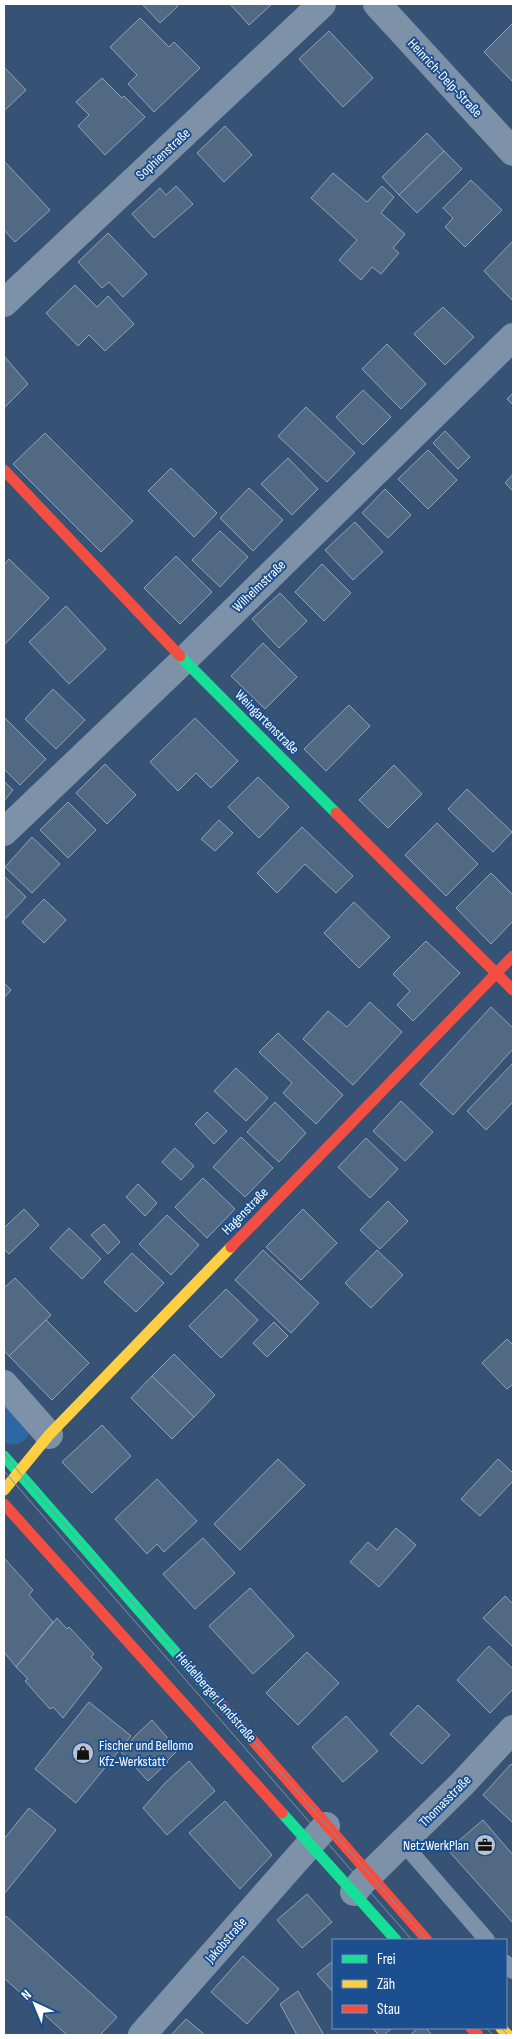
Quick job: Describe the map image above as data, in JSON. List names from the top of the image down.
{
  "streets": {
    "street": [
      "Heinrich-Delp-Straße",
      "Sophienstraße",
      "Wilhelmstraße",
      "Weingartenstraße",
      "Hagenstraße",
      "Heidelberger Landstraße",
      "Thomasstraße",
      "Jakobstraße"
    ]
  },
  "crossings": [
    ["Wilhelmstraße", "Weingartenstraße"],
    ["Weingartenstraße", "Hagenstraße"],
    ["Hagenstraße", "Heidelberger Landstraße"],
    ["Heidelberger Landstraße", "Thomasstraße"],
    ["Heidelberger Landstraße", "Jakobstraße"]
  ],
  "places": {
    "shop": ["Fischer und Bellomo Kfz-Werkstatt"],
    "office": ["NetzWerkPlan"]
  },
  "legend": ["Frei", "Zäh", "Stau"],
  "north": "top left"
}
